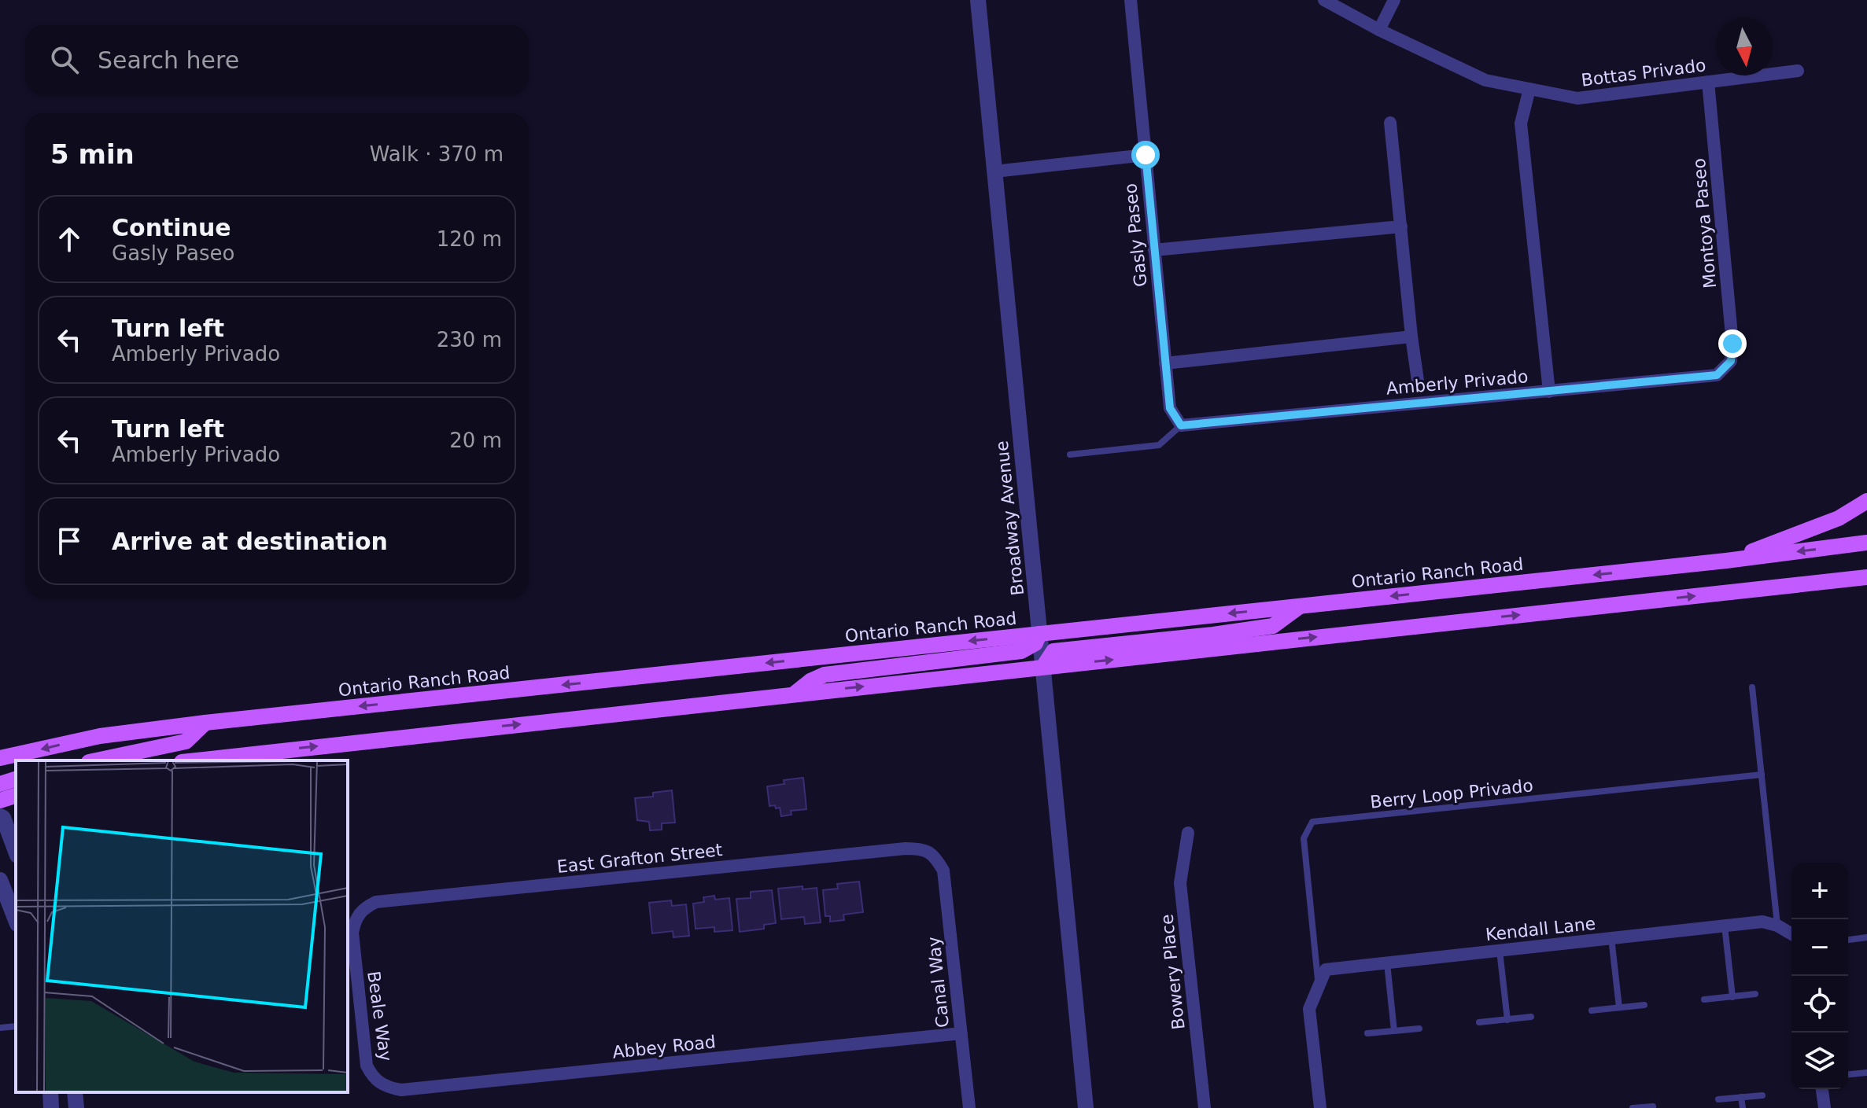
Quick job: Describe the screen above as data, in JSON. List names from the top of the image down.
{
  "streets": {
    "main road": ["Ontario Ranch Road"],
    "street": [
      "Bottas Privado",
      "Montoya Paseo",
      "Gasly Paseo",
      "Amberly Privado",
      "Broadway Avenue",
      "East Grafton Street",
      "Kendall Lane",
      "Bowery Place",
      "Canal Way",
      "Beale Way",
      "Abbey Road"
    ],
    "lane": ["Berry Loop Privado"]
  },
  "crossings": [
    ["Bottas Privado", "Montoya Paseo"],
    ["Montoya Paseo", "Amberly Privado"],
    ["Gasly Paseo", "Amberly Privado"],
    ["Broadway Avenue", "Ontario Ranch Road"],
    ["Berry Loop Privado", "Kendall Lane"],
    ["East Grafton Street", "Canal Way"],
    ["East Grafton Street", "Beale Way"],
    ["Canal Way", "Abbey Road"],
    ["Beale Way", "Abbey Road"]
  ],
  "north": "bottom",
  "page": {
    "search": "Search here",
    "heading": ["5 min", "Walk · 370 m"],
    "list": [
      ["Continue", "Gasly Paseo", "120 m"],
      ["Turn left", "Amberly Privado", "230 m"],
      ["Turn left", "Amberly Privado", "20 m"],
      "Arrive at destination"
    ],
    "map_buttons": ["+", "−"]
  }
}
